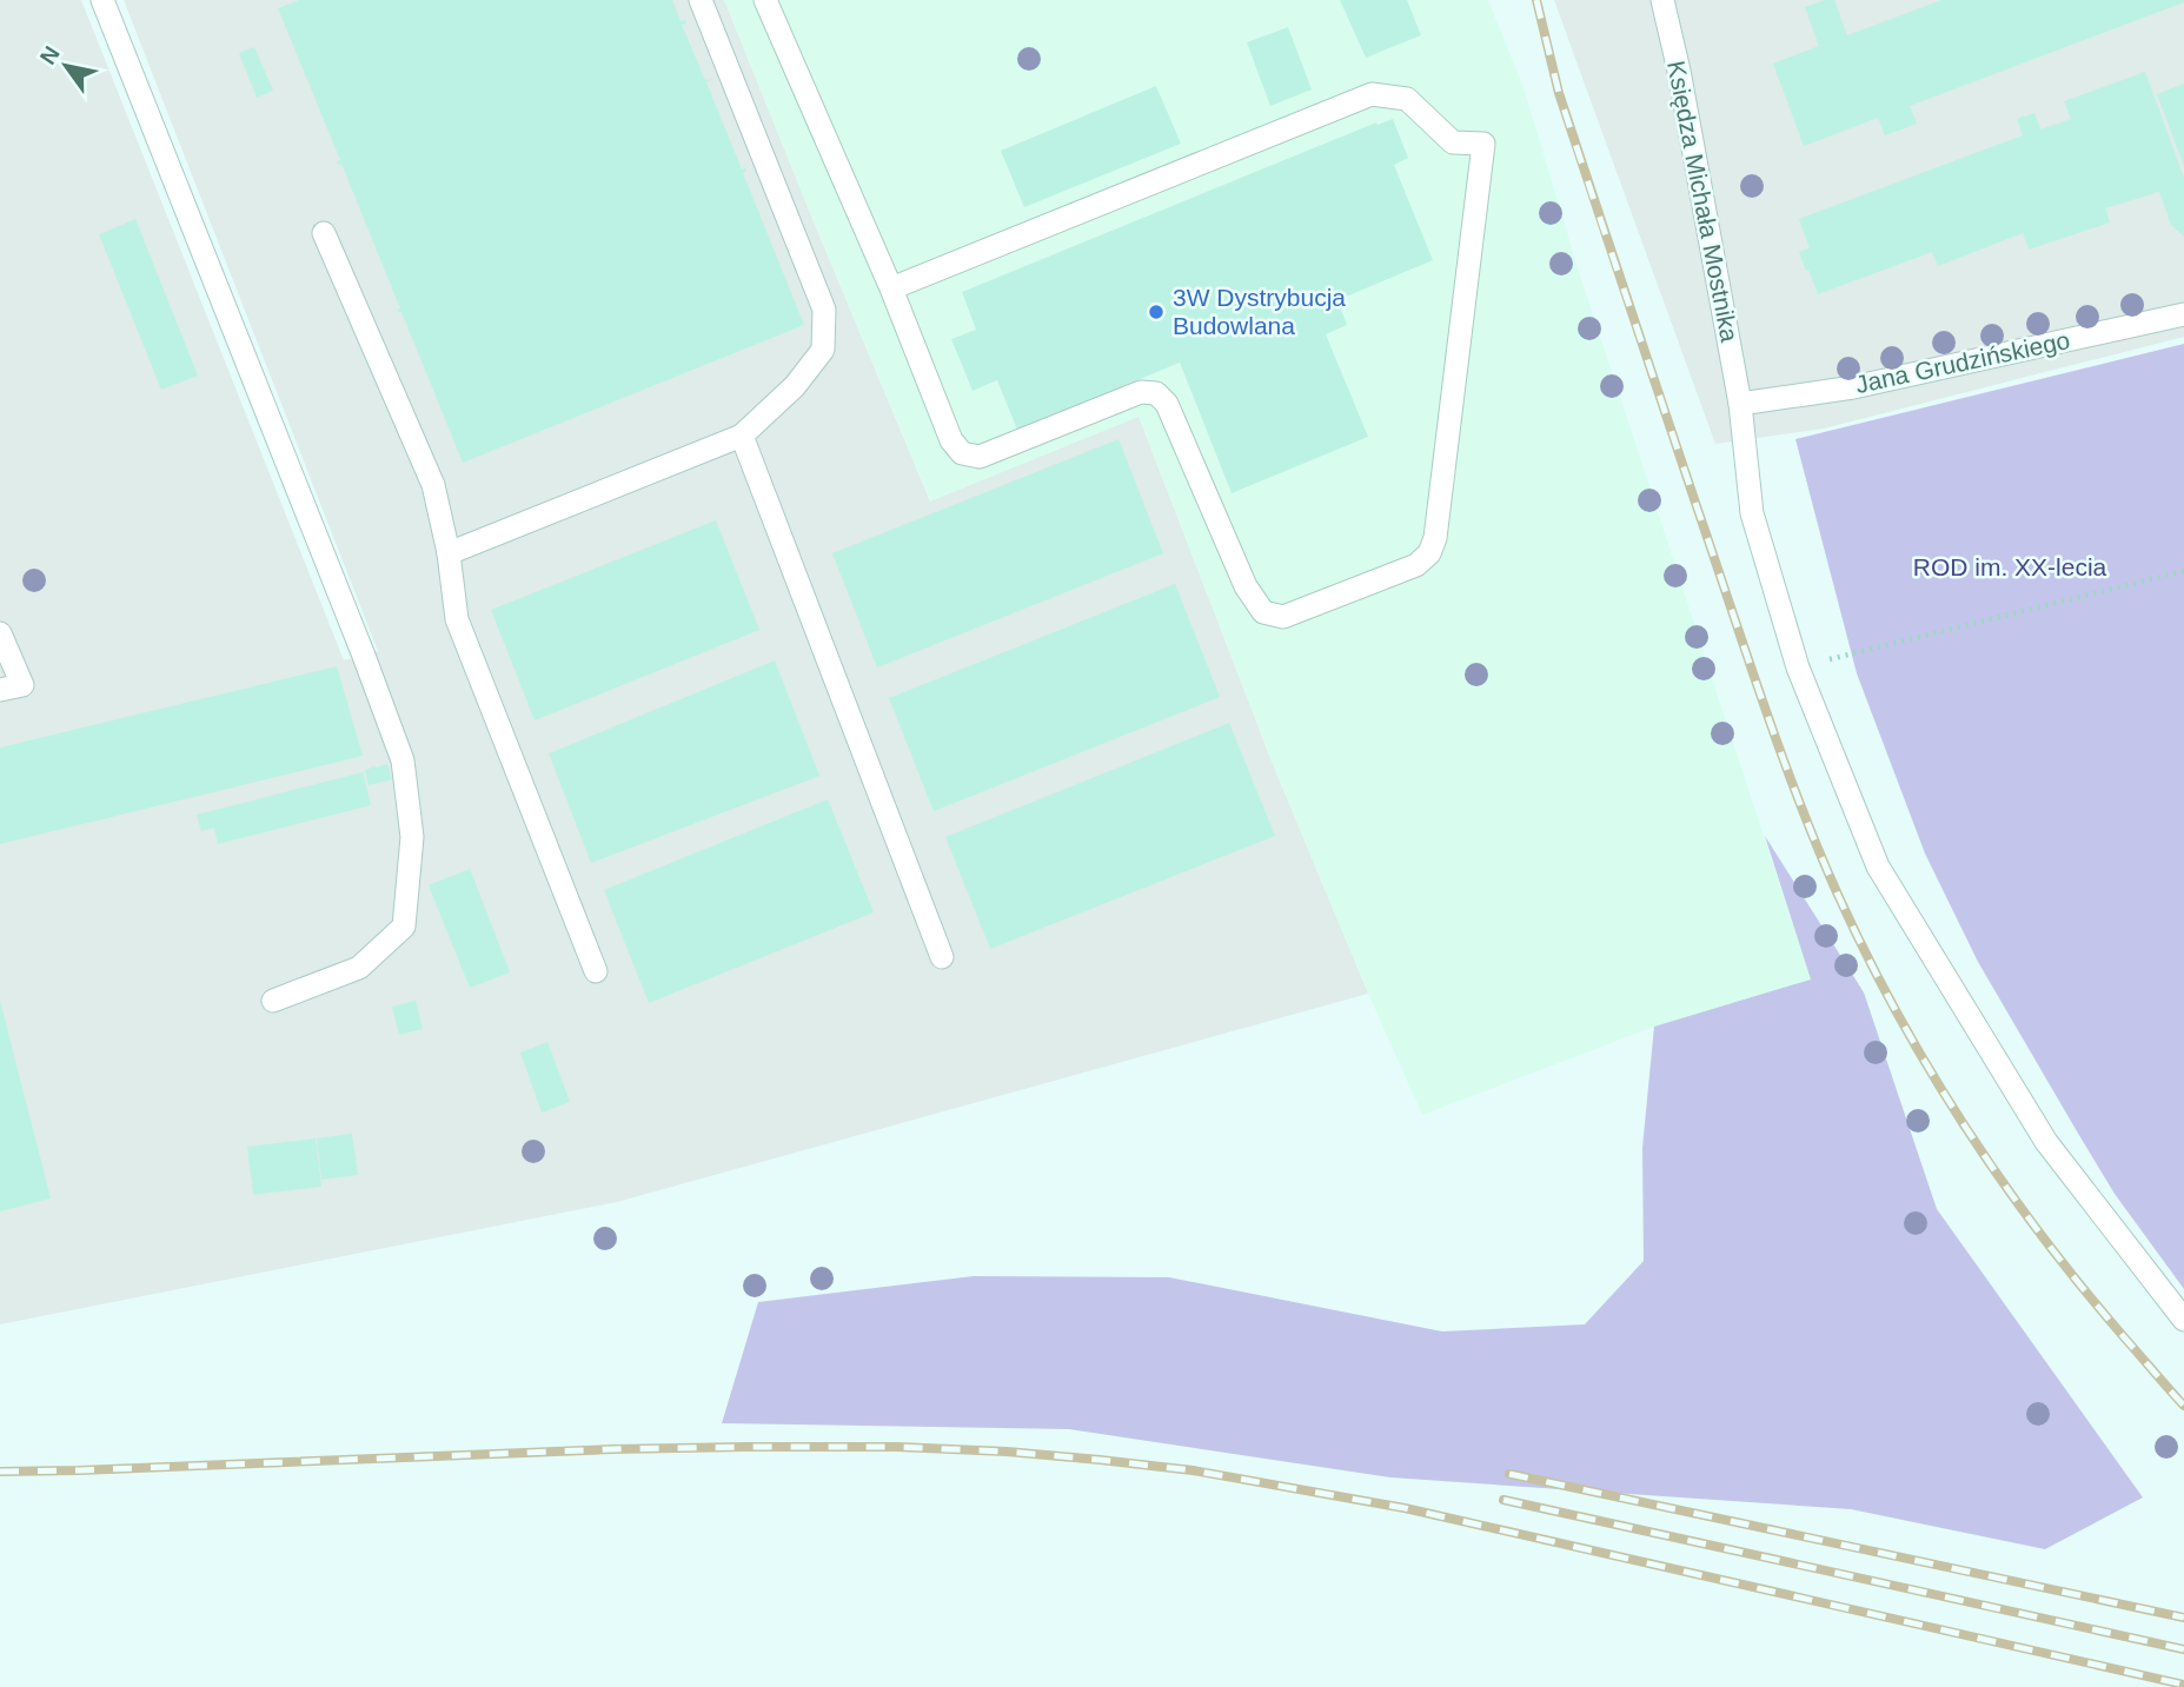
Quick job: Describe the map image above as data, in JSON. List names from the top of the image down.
{
  "streets": {
    "lane": ["Księdza Michała Mostnika", "Jana Grudzińskiego"]
  },
  "crossings": [
    ["Księdza Michała Mostnika", "Jana Grudzińskiego"]
  ],
  "parks": ["ROD im. XX-lecia"],
  "places": ["3W Dystrybucja Budowlana"],
  "north": "top left"
}
